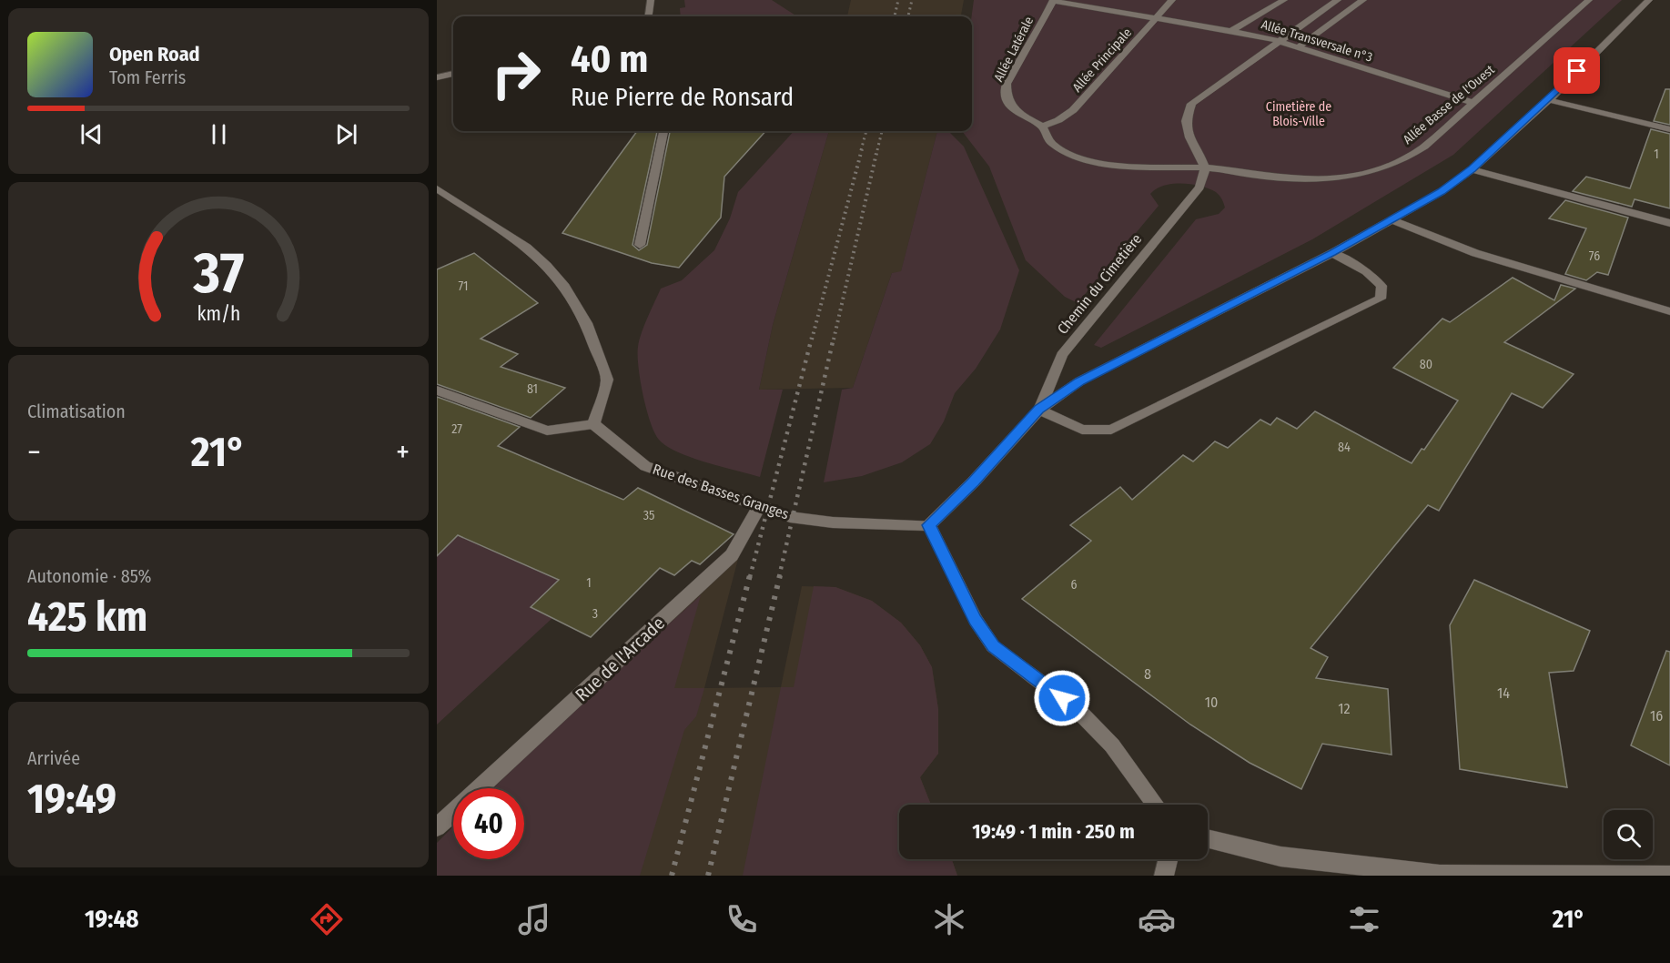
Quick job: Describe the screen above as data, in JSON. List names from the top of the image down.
{
  "streets": {
    "street": [
      "Allée Transversale n°3",
      "Allée Latérale",
      "Allée Principale",
      "Allée Basse de l'Ouest",
      "Chemin du Cimetière",
      "Rue des Basses Granges",
      "Rue de l'Arcade"
    ]
  },
  "crossings": [
    ["Allée Transversale n°3", "Allée Latérale"],
    ["Allée Transversale n°3", "Allée Principale"],
    ["Allée Transversale n°3", "Allée Basse de l'Ouest"],
    ["Allée Latérale", "Allée Principale"],
    ["Allée Latérale", "Allée Basse de l'Ouest"],
    ["Allée Principale", "Allée Basse de l'Ouest"],
    ["Allée Basse de l'Ouest", "Chemin du Cimetière"],
    ["Rue des Basses Granges", "Rue de l'Arcade"]
  ],
  "parks": ["Cimetière de Blois-Ville"],
  "house_numbers": [
    "1",
    "76",
    "71",
    "80",
    "81",
    "27",
    "84",
    "35",
    "1",
    "6",
    "3",
    "8",
    "14",
    "10",
    "12",
    "16"
  ],
  "page": {
    "turn": ["40 m", "Rue Pierre de Ronsard"],
    "song": ["Open Road", "Tom Ferris"],
    "tile": [
      "Climatisation",
      ["Autonomie · 85%", "425 km"],
      ["Arrivée", "19:49"]
    ],
    "heat": ["−", "21°", "+"],
    "limit": "40",
    "trip": "19:49 · 1 min · 250 m",
    "tabs": ["19:48", "21°"],
    "gauge": ["37", "km/h"]
  }
}
